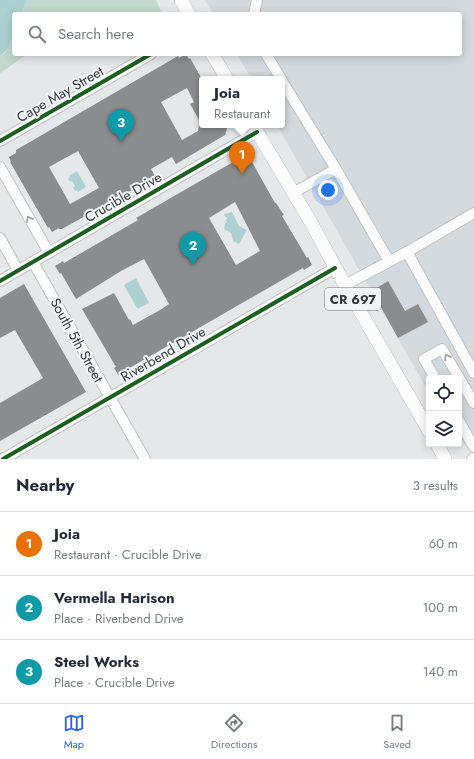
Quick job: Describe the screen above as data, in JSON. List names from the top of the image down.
{
  "streets": {
    "main road": ["CR 697"],
    "street": [
      "Cape May Street",
      "Crucible Drive",
      "South 5th Street",
      "Riverbend Drive"
    ]
  },
  "crossings": [
    ["Crucible Drive", "CR 697"],
    ["Crucible Drive", "South 5th Street"],
    ["CR 697", "Riverbend Drive"],
    ["South 5th Street", "Riverbend Drive"]
  ],
  "page": {
    "search": "Search here",
    "popup": ["Joia", "Restaurant"],
    "pins": ["3", "1", "2"],
    "heading": ["Nearby", "3 results"],
    "list": [
      {
        "mark": "1",
        "name": "Joia",
        "note": "Restaurant · Crucible Drive",
        "value": "60 m"
      },
      {
        "mark": "2",
        "name": "Vermella Harison",
        "note": "Place · Riverbend Drive",
        "value": "100 m"
      },
      {
        "mark": "3",
        "name": "Steel Works",
        "note": "Place · Crucible Drive",
        "value": "140 m"
      }
    ],
    "nav": ["Map", "Directions", "Saved"]
  }
}
